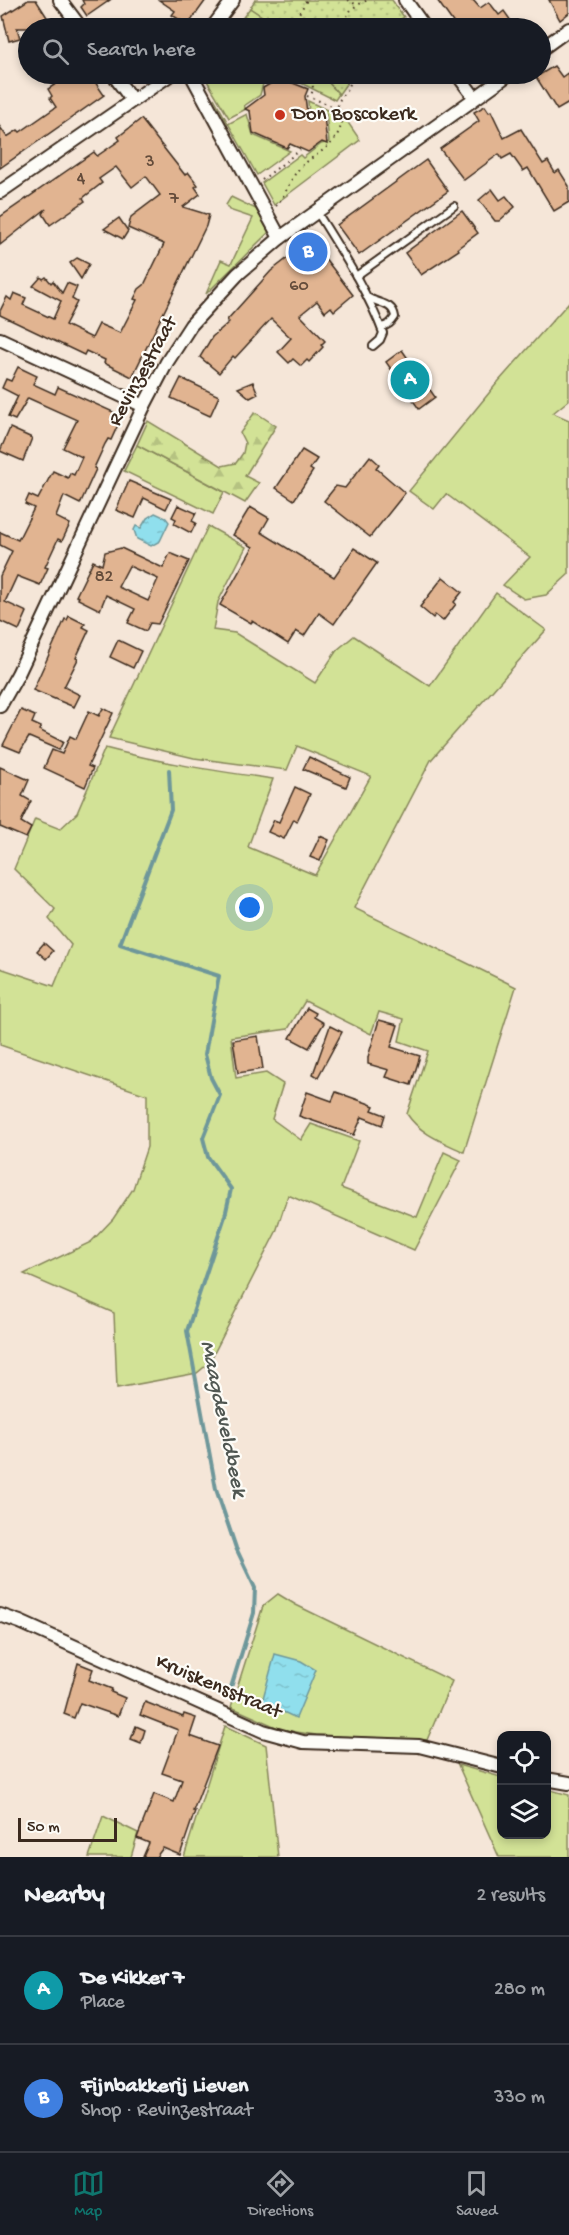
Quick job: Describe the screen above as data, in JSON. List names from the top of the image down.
{
  "streets": {
    "street": ["Revinzestraat", "Kruiskensstraat"]
  },
  "water": ["Maagdeveldbeek"],
  "places": ["Don Boscokerk"],
  "house_numbers": [
    "3",
    "4",
    "7",
    "60",
    "82"
  ],
  "scale_bar": "50 m",
  "page": {
    "search": "Search here",
    "pins": ["B", "A"],
    "scale": "50 m",
    "heading": ["Nearby", "2 results"],
    "list": [
      {
        "mark": "A",
        "name": "De Kikker 7",
        "note": "Place",
        "value": "280 m"
      },
      {
        "mark": "B",
        "name": "Fijnbakkerij Lieven",
        "note": "Shop · Revinzestraat",
        "value": "330 m"
      }
    ],
    "nav": ["Map", "Directions", "Saved"]
  }
}
